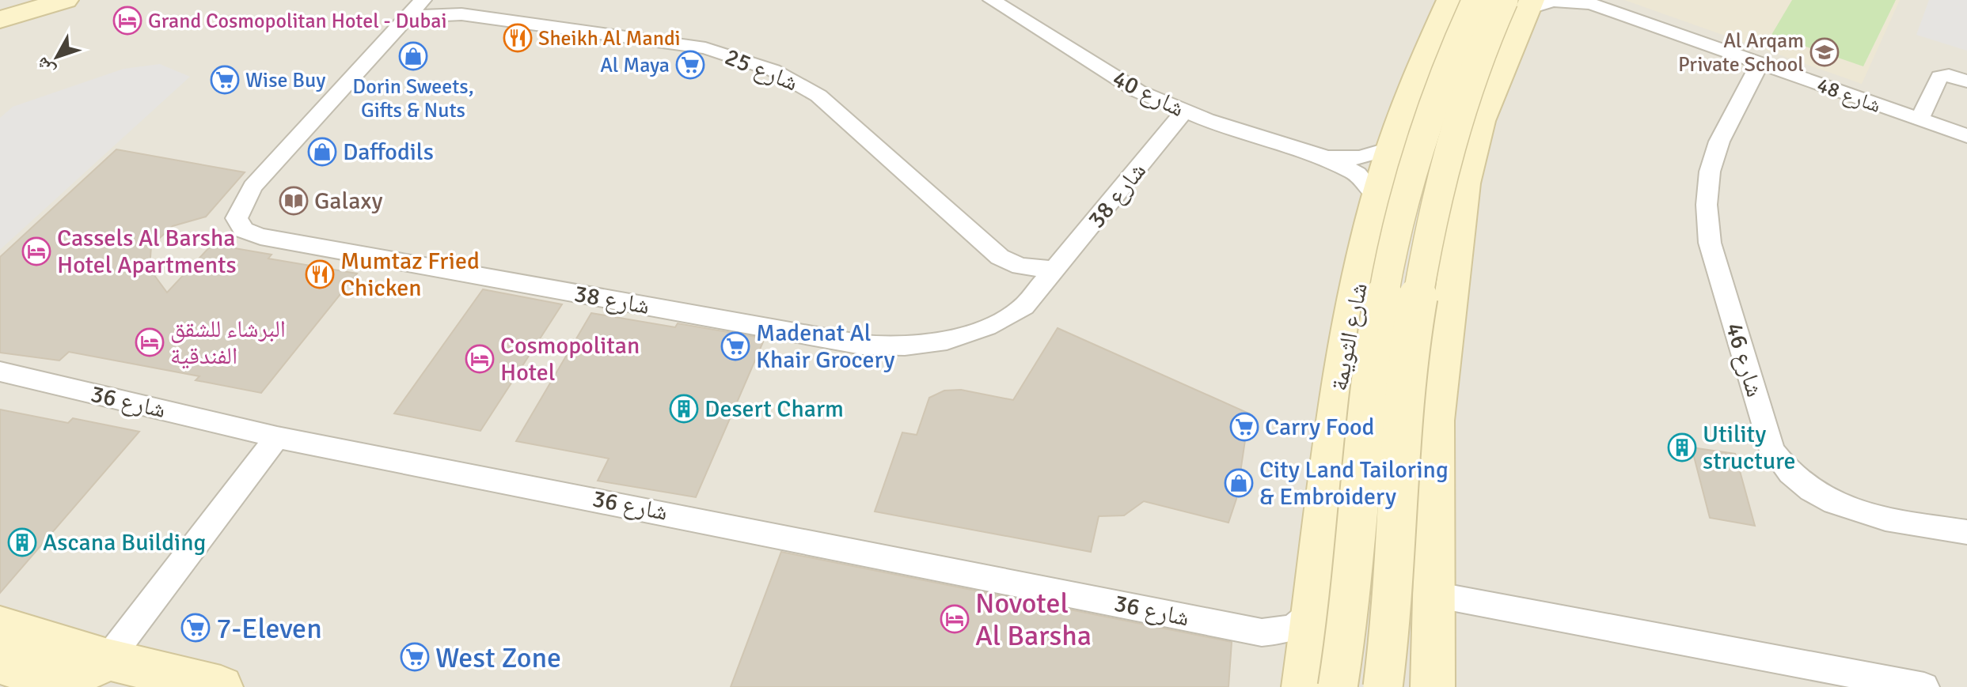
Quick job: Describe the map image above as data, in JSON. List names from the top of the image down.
{
  "streets": {
    "street": [
      "شارع 25",
      "شارع 40",
      "شارع 48",
      "شارع 38",
      "شارع الثويمة",
      "شارع 46",
      "شارع 36"
    ]
  },
  "crossings": [
    ["شارع 25", "شارع 38"],
    ["شارع 40", "شارع 38"],
    ["شارع 40", "شارع الثويمة"],
    ["شارع 48", "شارع 46"],
    ["شارع الثويمة", "شارع 36"]
  ],
  "places": {
    "hotel": [
      "Grand Cosmopolitan Hotel - Dubai",
      "Cassels Al Barsha Hotel Apartments",
      "البرشاء للشقق الفندقية",
      "Cosmopolitan Hotel",
      "Novotel Al Barsha"
    ],
    "restaurant": ["Sheikh Al Mandi", "Mumtaz Fried Chicken"],
    "school or university": ["Al Arqam Private School"],
    "shop": ["Dorin Sweets, Gifts & Nuts", "Daffodils", "City Land Tailoring & Embroidery"],
    "supermarket": [
      "Al Maya",
      "Wise Buy",
      "Madenat Al Khair Grocery",
      "Carry Food",
      "7-Eleven",
      "West Zone"
    ],
    "library": ["Galaxy"],
    "building": ["Desert Charm", "Utility structure", "Ascana Building"]
  },
  "north": "bottom left"
}
